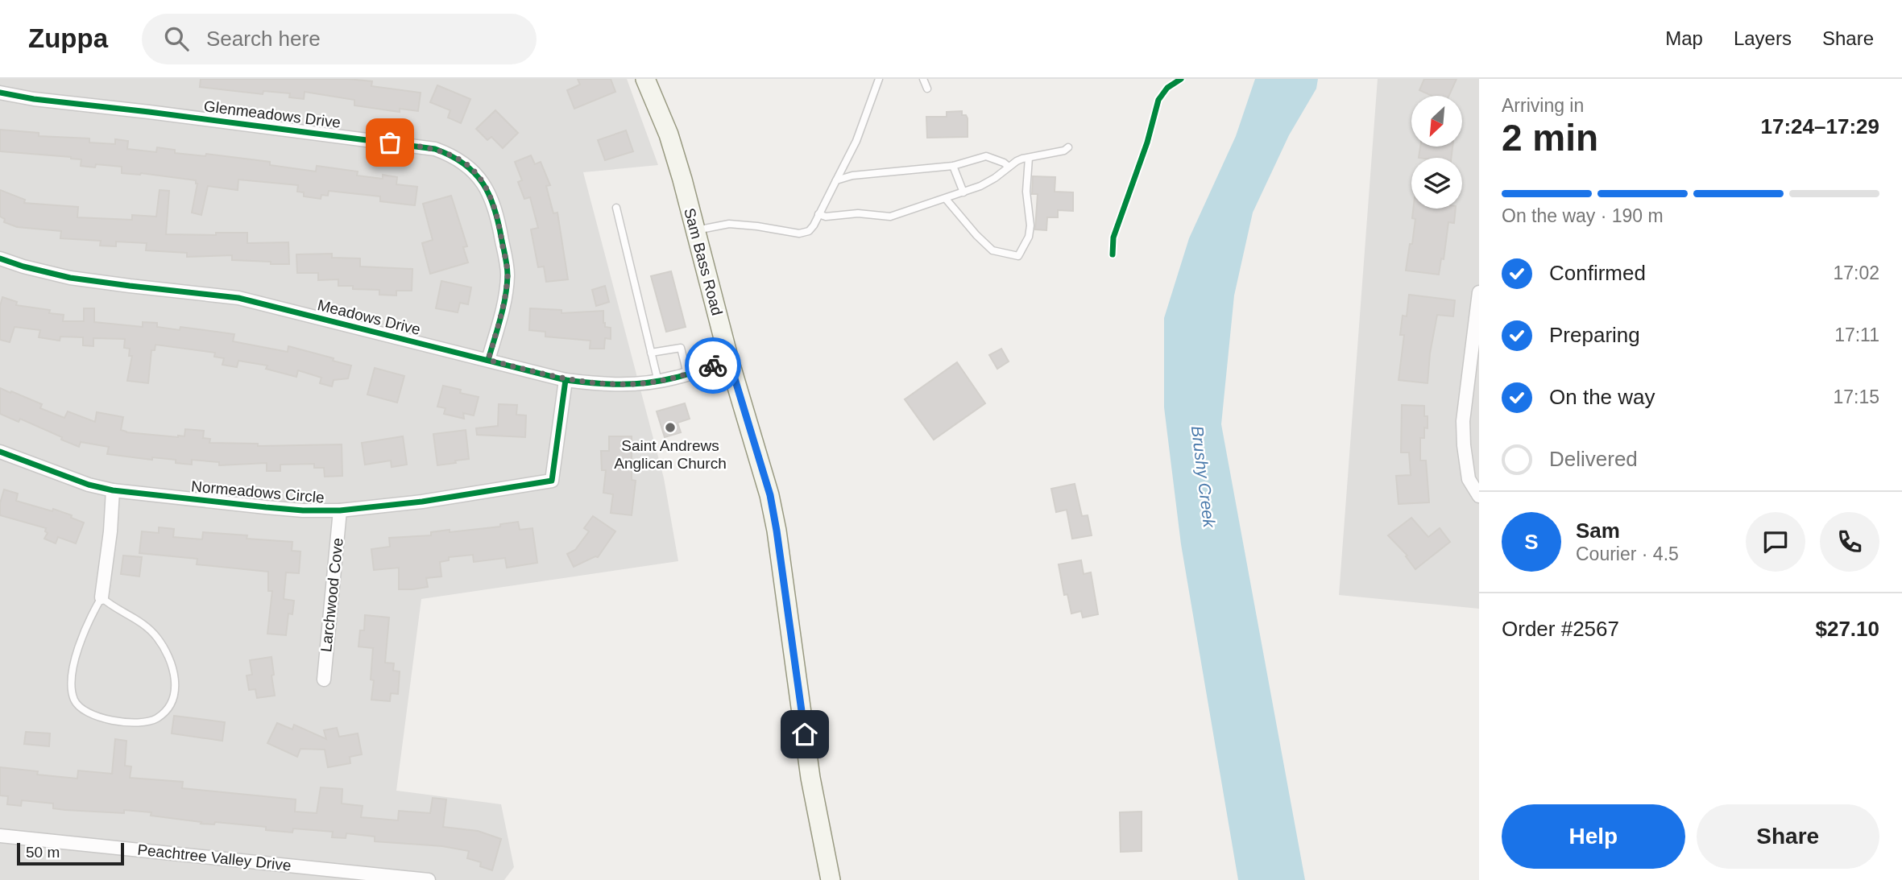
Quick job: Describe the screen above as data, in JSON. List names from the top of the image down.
{
  "streets": {
    "main road": ["Sam Bass Road"],
    "street": [
      "Glenmeadows Drive",
      "Meadows Drive",
      "Normeadows Circle",
      "Larchwood Cove",
      "Peachtree Valley Drive"
    ]
  },
  "crossings": [
    ["Glenmeadows Drive", "Meadows Drive"],
    ["Sam Bass Road", "Meadows Drive"],
    ["Meadows Drive", "Normeadows Circle"],
    ["Normeadows Circle", "Larchwood Cove"]
  ],
  "water": ["Brushy Creek"],
  "places": ["Saint Andrews Anglican Church"],
  "scale_bar": "50 m",
  "north": "bottom left",
  "page": {
    "header": "Zuppa",
    "search": "Search here",
    "nav": ["Map", "Layers", "Share"],
    "heading": ["2 min", "Arriving in", "17:24–17:29"],
    "panel": [
      "Sam",
      "Courier · 4.5",
      "Order #2567",
      "$27.10"
    ],
    "bar": "On the way · 190 m",
    "list": [
      ["Confirmed", "17:02"],
      ["Preparing", "17:11"],
      ["On the way", "17:15"],
      "Delivered"
    ],
    "round": "S",
    "buttons": ["Help", "Share"],
    "scale": "50 m"
  }
}
